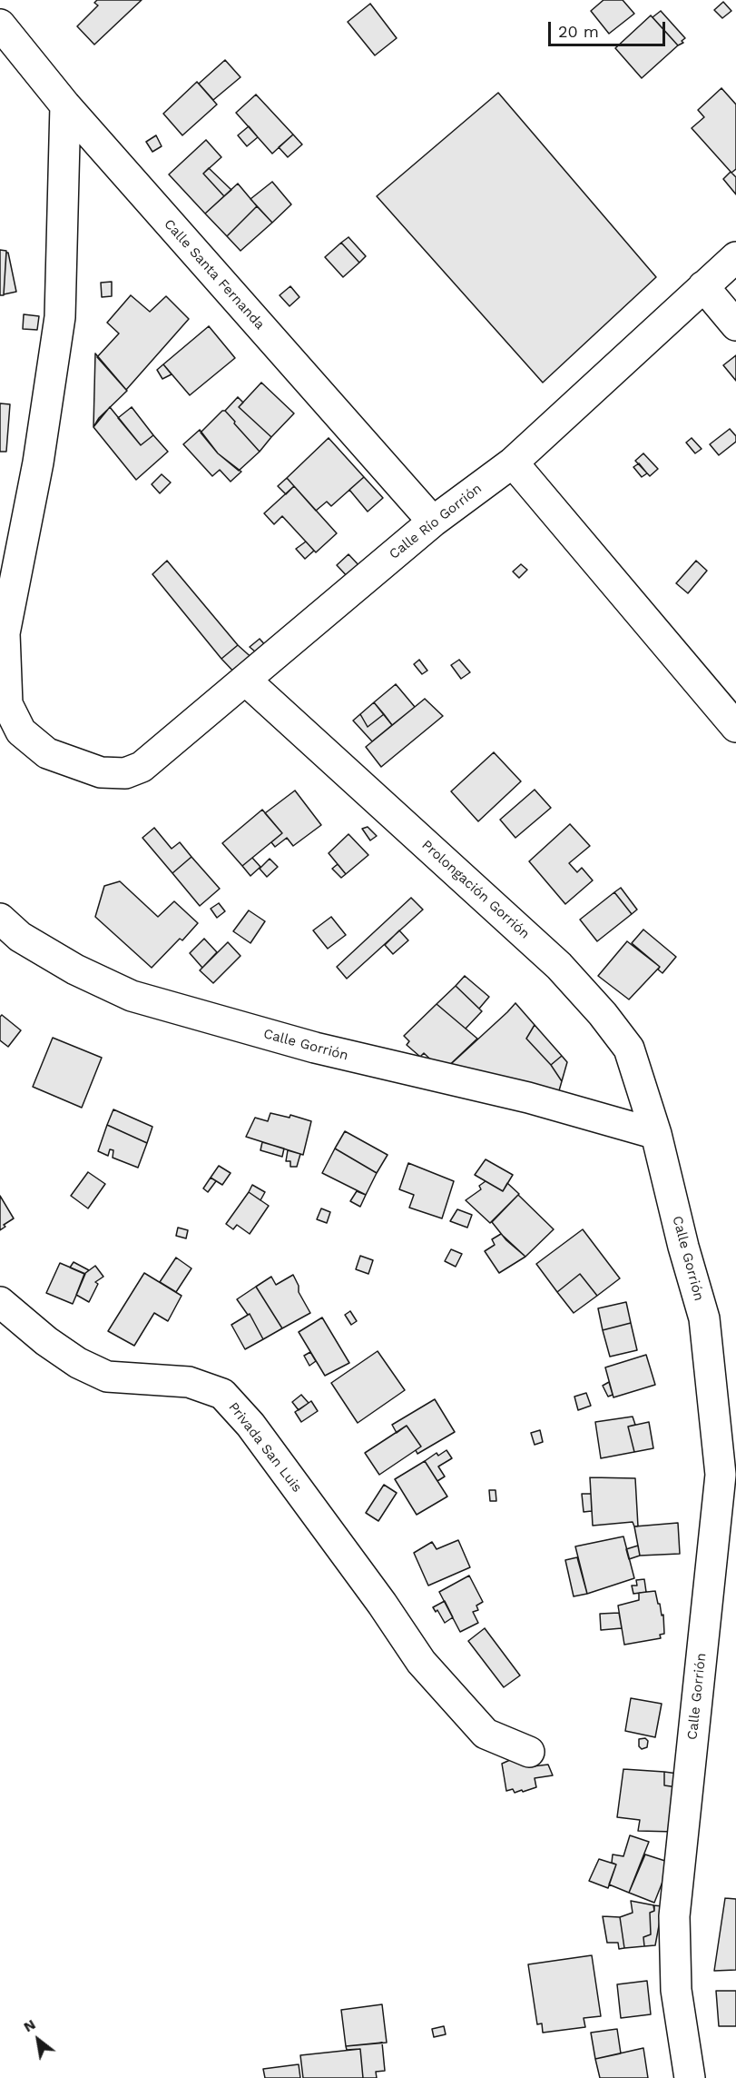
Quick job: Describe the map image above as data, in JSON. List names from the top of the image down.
{
  "streets": {
    "street": [
      "Calle Santa Fernanda",
      "Calle Río Gorrión",
      "Prolongación Gorrión",
      "Calle Gorrión",
      "Privada San Luis"
    ]
  },
  "crossings": [
    ["Calle Santa Fernanda", "Calle Río Gorrión"],
    ["Calle Río Gorrión", "Prolongación Gorrión"],
    ["Prolongación Gorrión", "Calle Gorrión"]
  ],
  "scale_bar": "20 m",
  "north": "top left"
}
